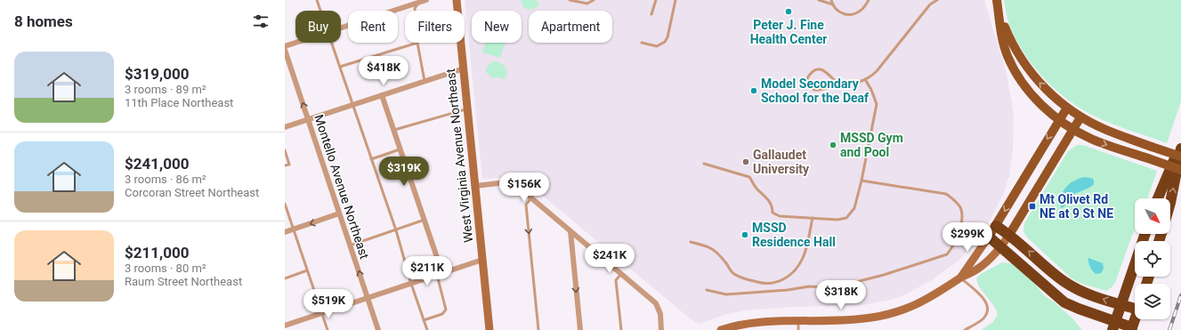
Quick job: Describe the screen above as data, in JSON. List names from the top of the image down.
{
  "streets": {
    "main road": ["West Virginia Avenue Northeast"],
    "street": ["Montello Avenue Northeast"]
  },
  "one_way": ["Montello Avenue Northeast"],
  "places": {
    "other": [
      "Peter J. Fine Health Center",
      "Model Secondary School for the Deaf",
      "MSSD Gym and Pool",
      "Gallaudet University",
      "MSSD Residence Hall"
    ],
    "transit": ["Mt Olivet Rd NE at 9 St NE"]
  },
  "north": "bottom right",
  "page": {
    "heading": "8 homes",
    "chip": [
      "Buy",
      "Rent",
      "Filters",
      "New",
      "Apartment"
    ],
    "list": [
      {
        "name": "$319,000",
        "note": "3 rooms · 89 m² · 11th Place Northeast"
      },
      {
        "name": "$241,000",
        "note": "3 rooms · 86 m² · Corcoran Street Northeast"
      },
      {
        "name": "$211,000",
        "note": "3 rooms · 80 m² · Raum Street Northeast"
      }
    ],
    "price": [
      "$418K",
      "$319K",
      "$156K",
      "$299K",
      "$241K",
      "$211K",
      "$318K",
      "$519K"
    ]
  }
}
